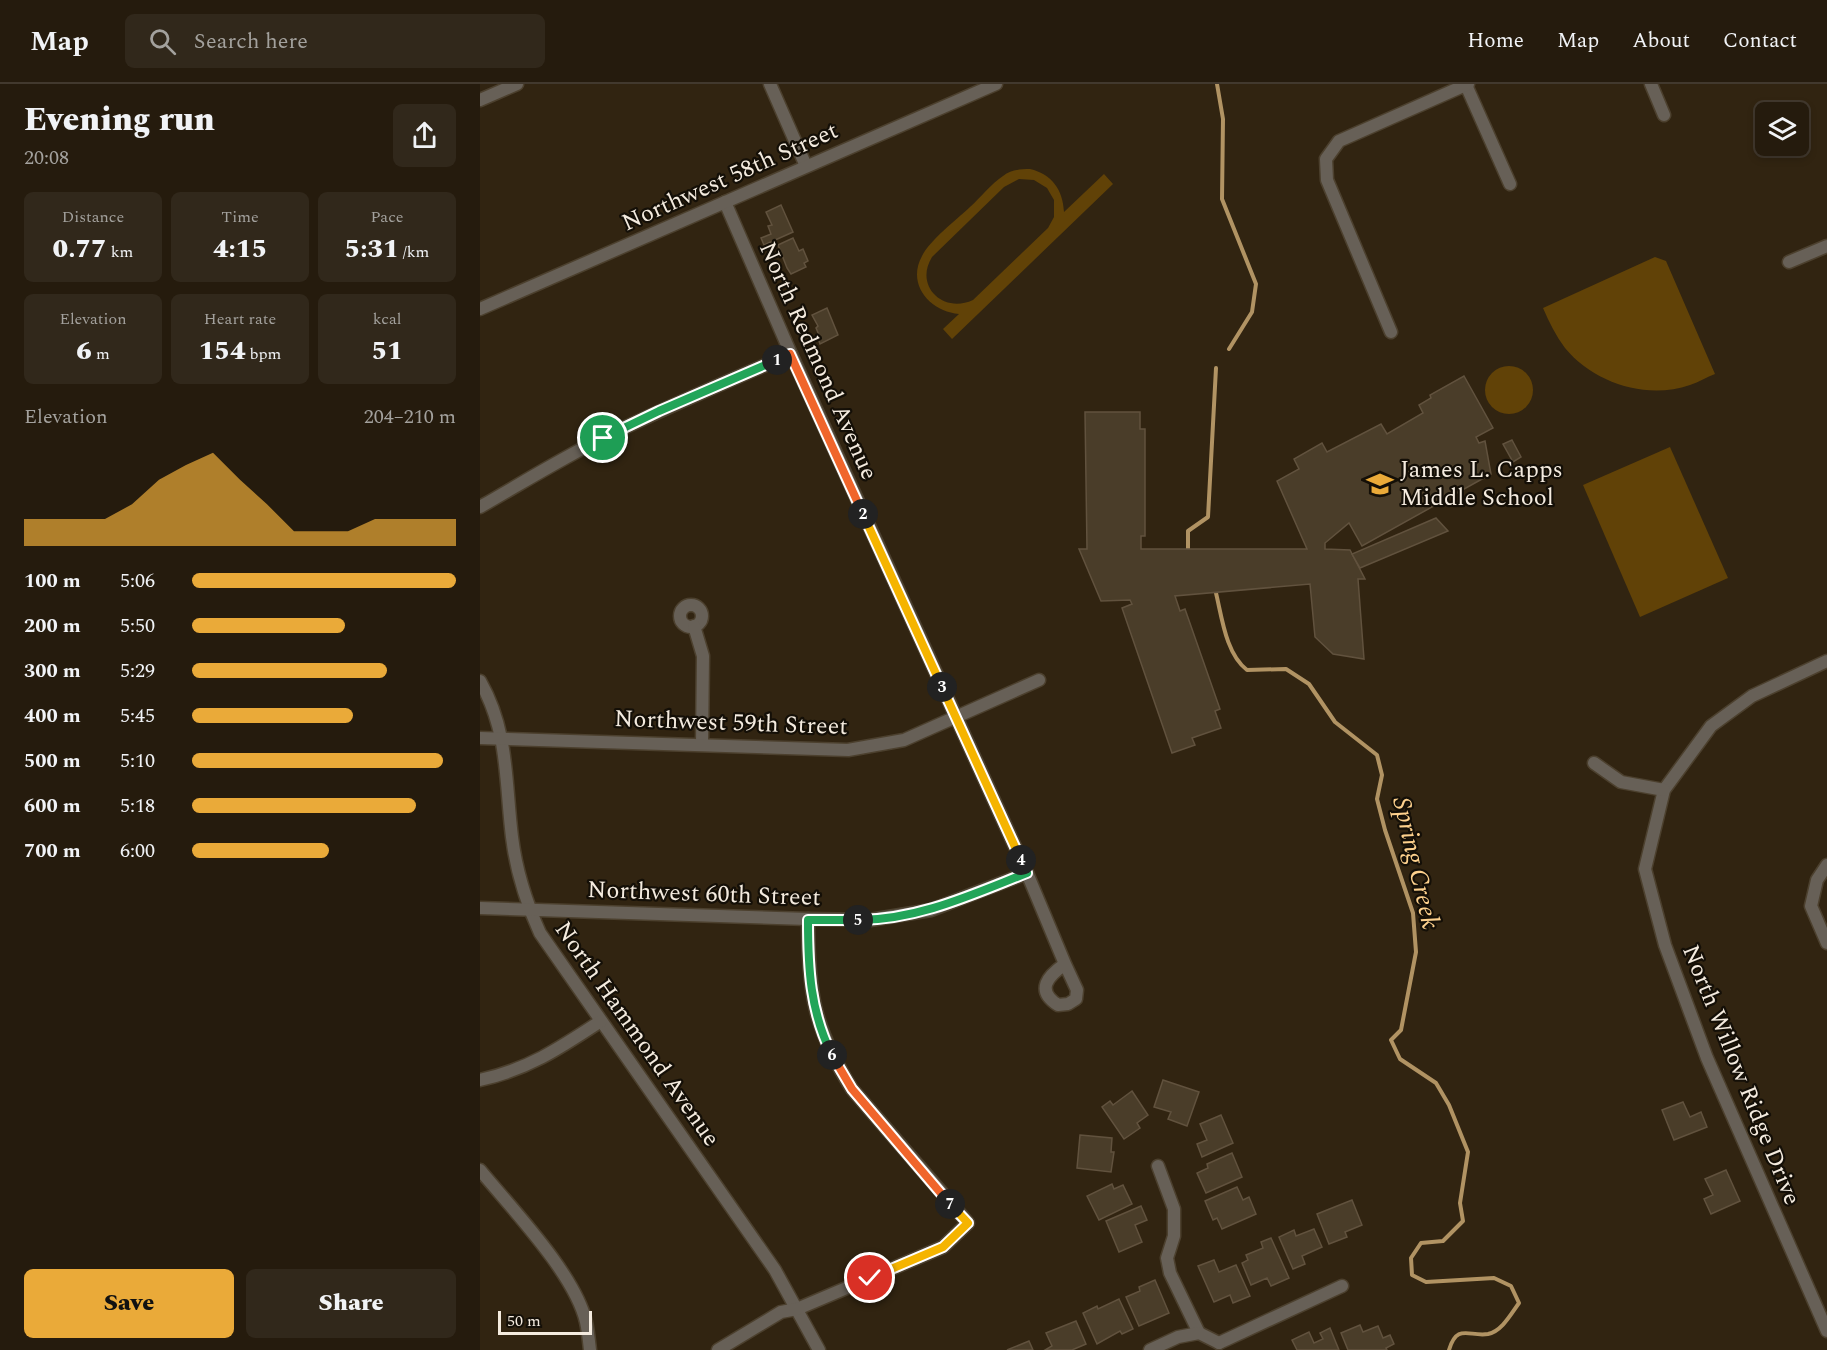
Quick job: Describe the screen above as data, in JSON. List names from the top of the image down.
{
  "streets": {
    "street": [
      "Northwest 58th Street",
      "North Redmond Avenue",
      "Northwest 59th Street",
      "Northwest 60th Street",
      "North Hammond Avenue",
      "North Willow Ridge Drive"
    ]
  },
  "crossings": [
    ["Northwest 58th Street", "North Redmond Avenue"],
    ["North Redmond Avenue", "Northwest 59th Street"],
    ["North Redmond Avenue", "Northwest 60th Street"],
    ["Northwest 59th Street", "North Hammond Avenue"],
    ["Northwest 60th Street", "North Hammond Avenue"]
  ],
  "water": ["Spring Creek"],
  "places": {
    "school or university": ["James L. Capps Middle School"]
  },
  "scale_bar": "50 m",
  "page": {
    "header": "Map",
    "search": "Search here",
    "nav": [
      "Home",
      "Map",
      "About",
      "Contact"
    ],
    "heading": ["Evening run", "20:08"],
    "stats": [
      ["Distance", "0.77 km"],
      ["Time", "4:15"],
      ["Pace", "5:31 /km"],
      ["Elevation", "6 m"],
      ["Heart rate", "154 bpm"],
      ["kcal", "51"]
    ],
    "pins": [
      "1",
      "2",
      "3",
      "4",
      "5",
      "6",
      "7"
    ],
    "chart": ["Elevation", "204–210 m"],
    "list": [
      {
        "name": "100 m",
        "note": "5:06"
      },
      {
        "name": "200 m",
        "note": "5:50"
      },
      {
        "name": "300 m",
        "note": "5:29"
      },
      {
        "name": "400 m",
        "note": "5:45"
      },
      {
        "name": "500 m",
        "note": "5:10"
      },
      {
        "name": "600 m",
        "note": "5:18"
      },
      {
        "name": "700 m",
        "note": "6:00"
      }
    ],
    "buttons": ["Save", "Share"],
    "scale": "50 m"
  }
}
